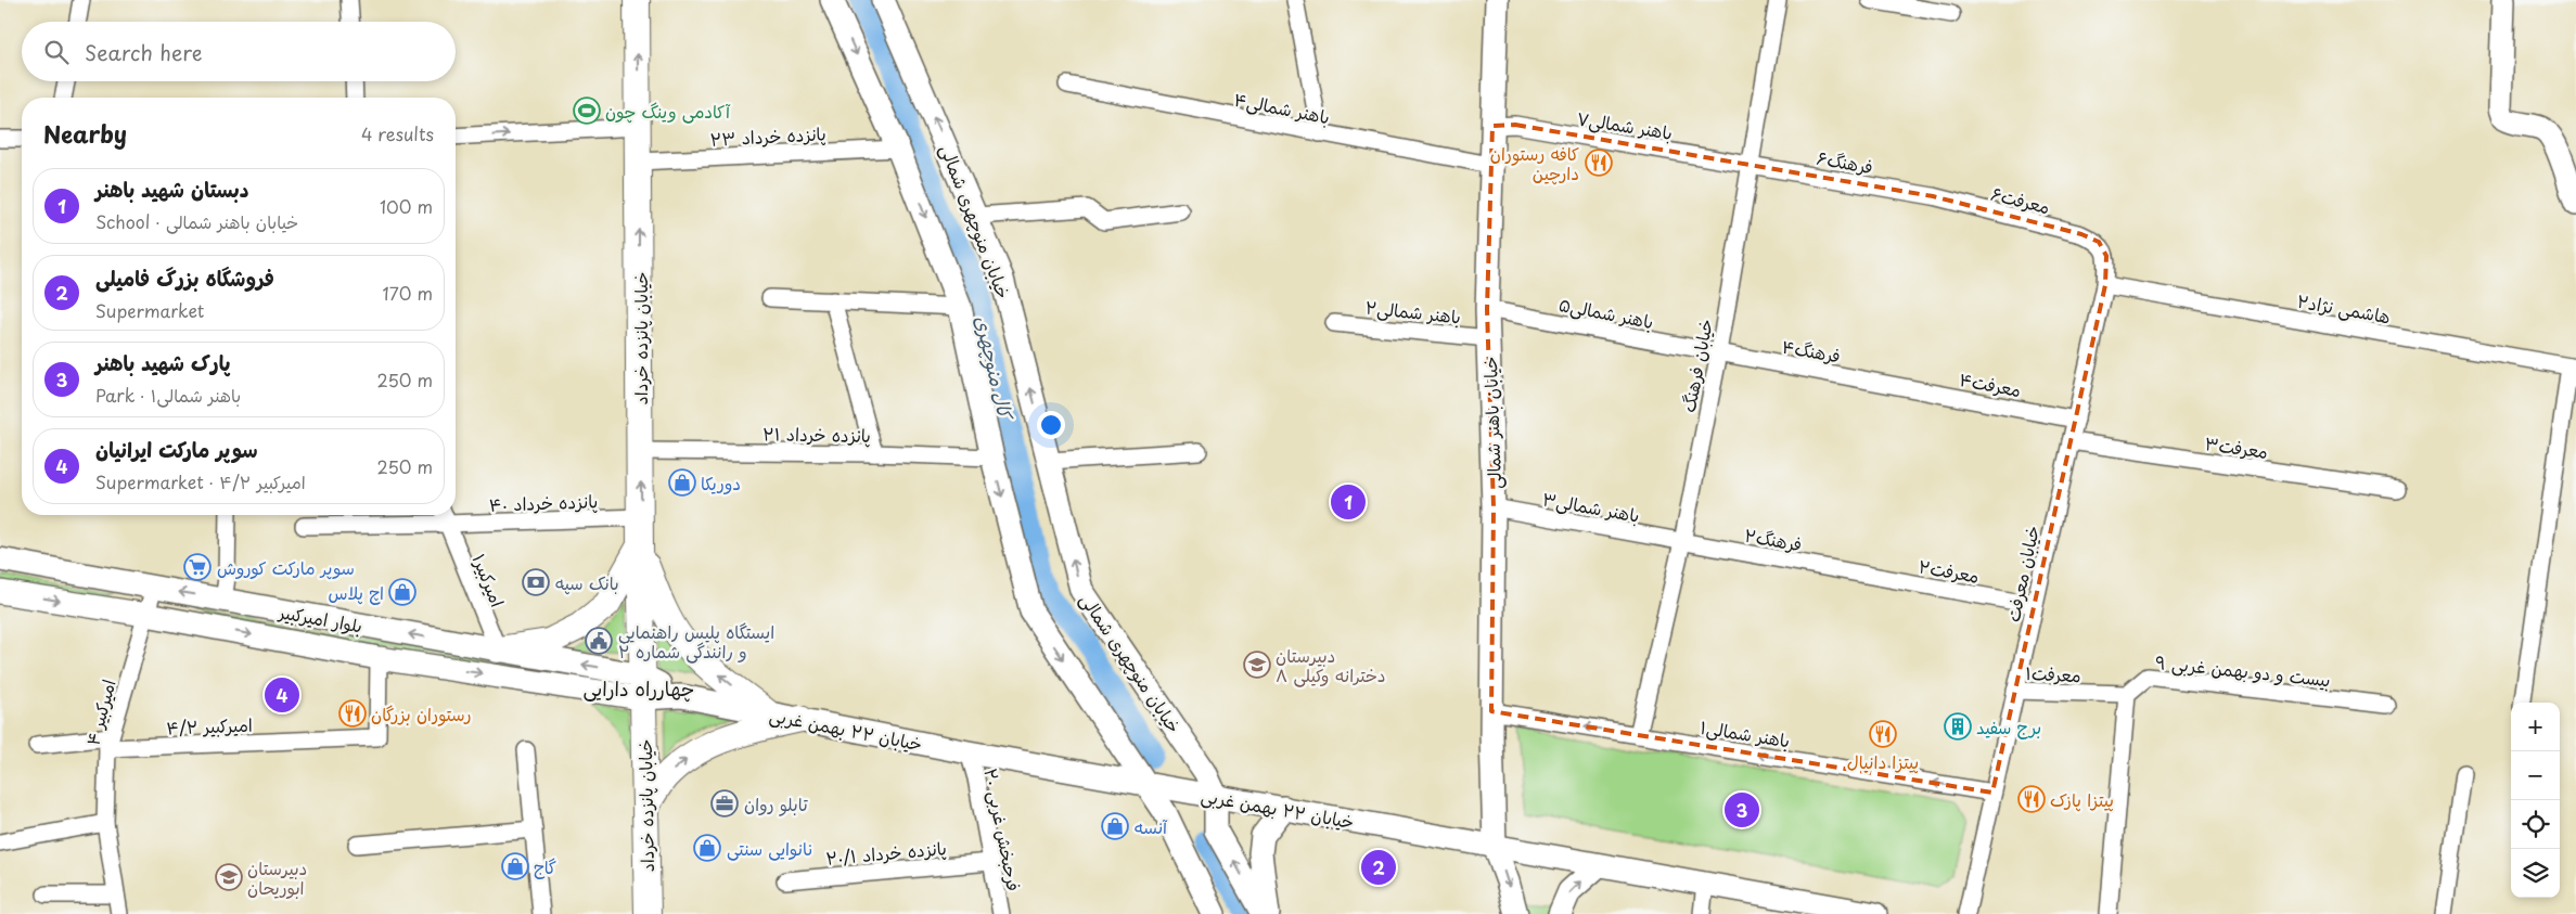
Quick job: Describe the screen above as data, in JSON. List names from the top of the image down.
{
  "streets": {
    "main road": ["خیابان پانزده خرداد"],
    "street": [
      "باهنر شمالی۴",
      "باهنر شمالی۷",
      "پانزده خرداد ۲۳",
      "فرهنگ۶",
      "معرفت۶",
      "خیابان منوچهری شمالی",
      "هاشمی نژاد۲",
      "باهنر شمالی۲",
      "باهنر شمالی۵",
      "فرهنگ۴",
      "خیابان فرهنگ",
      "معرفت۴",
      "خیابان باهنر شمالی",
      "پانزده خرداد ۲۱",
      "معرفت۳",
      "پانزده خرداد ۴۰",
      "باهنر شمالی۳",
      "فرهنگ۲",
      "معرفت۲",
      "خیابان معرفت",
      "امیرکبیر۱",
      "بلوار امیرکبیر",
      "بیست و دو بهمن غربی ۹",
      "معرفت۱",
      "امیرکبیر ۴",
      "امیرکبیر ۴/۲",
      "خیابان ۲۲ بهمن غربی",
      "باهنر شمالی۱",
      "فرحبخش غربی ۲۰",
      "پانزده خرداد ۲۰/۱"
    ]
  },
  "crossings": [
    ["باهنر شمالی۴", "خیابان باهنر شمالی"],
    ["باهنر شمالی۷", "فرهنگ۶"],
    ["باهنر شمالی۷", "خیابان فرهنگ"],
    ["باهنر شمالی۷", "خیابان باهنر شمالی"],
    ["پانزده خرداد ۲۳", "خیابان پانزده خرداد"],
    ["فرهنگ۶", "معرفت۶"],
    ["فرهنگ۶", "خیابان فرهنگ"],
    ["معرفت۶", "خیابان معرفت"],
    ["خیابان منوچهری شمالی", "خیابان ۲۲ بهمن غربی"],
    ["هاشمی نژاد۲", "خیابان معرفت"],
    ["باهنر شمالی۲", "خیابان باهنر شمالی"],
    ["باهنر شمالی۵", "فرهنگ۴"],
    ["باهنر شمالی۵", "خیابان فرهنگ"],
    ["باهنر شمالی۵", "خیابان باهنر شمالی"],
    ["خیابان پانزده خرداد", "پانزده خرداد ۲۱"],
    ["خیابان پانزده خرداد", "پانزده خرداد ۴۰"],
    ["خیابان پانزده خرداد", "بلوار امیرکبیر"],
    ["خیابان پانزده خرداد", "خیابان ۲۲ بهمن غربی"],
    ["فرهنگ۴", "خیابان فرهنگ"],
    ["فرهنگ۴", "معرفت۴"],
    ["خیابان فرهنگ", "باهنر شمالی۳"],
    ["خیابان فرهنگ", "فرهنگ۲"],
    ["خیابان فرهنگ", "باهنر شمالی۱"],
    ["معرفت۴", "خیابان معرفت"],
    ["خیابان باهنر شمالی", "باهنر شمالی۳"],
    ["خیابان باهنر شمالی", "خیابان ۲۲ بهمن غربی"],
    ["خیابان باهنر شمالی", "باهنر شمالی۱"],
    ["معرفت۳", "خیابان معرفت"],
    ["پانزده خرداد ۴۰", "امیرکبیر۱"],
    ["باهنر شمالی۳", "فرهنگ۲"],
    ["فرهنگ۲", "معرفت۲"],
    ["معرفت۲", "خیابان معرفت"],
    ["خیابان معرفت", "معرفت۱"],
    ["خیابان معرفت", "باهنر شمالی۱"],
    ["امیرکبیر۱", "بلوار امیرکبیر"],
    ["بلوار امیرکبیر", "امیرکبیر ۴"],
    ["بلوار امیرکبیر", "امیرکبیر ۴/۲"],
    ["بلوار امیرکبیر", "خیابان ۲۲ بهمن غربی"],
    ["بیست و دو بهمن غربی ۹", "معرفت۱"],
    ["امیرکبیر ۴", "امیرکبیر ۴/۲"],
    ["خیابان ۲۲ بهمن غربی", "فرحبخش غربی ۲۰"],
    ["فرحبخش غربی ۲۰", "پانزده خرداد ۲۰/۱"]
  ],
  "one_way": ["خیابان پانزده خرداد", "باهنر شمالی۱"],
  "districts": ["چهارراه دارایی"],
  "water": ["کال منوچهری"],
  "places": {
    "sports": ["آکادمی وینگ چون"],
    "restaurant": [
      "کافه رستوران دارچین",
      "رستوران بزرگان",
      "پیتزا دانیال",
      "پیتزا پازک"
    ],
    "shop": [
      "دوریکا",
      "اچ پلاس",
      "آنسه",
      "نانوایی سنتی",
      "گاج"
    ],
    "supermarket": ["سوپر مارکت کوروش"],
    "bank": ["بانک سپه"],
    "public building": ["ایستگاه پلیس راهنمایی و رانندگی شماره ۲"],
    "school or university": ["دبیرستان دخترانه وکیلی ۸", "دبیرستان ابوریحان"],
    "building": ["برج سفید"],
    "office": ["تابلو روان"]
  },
  "page": {
    "search": "Search here",
    "heading": ["Nearby", "4 results"],
    "list": [
      {
        "mark": "1",
        "name": "دبستان شهید باهنر",
        "note": "School · خیابان باهنر شمالی",
        "value": "100 m"
      },
      {
        "mark": "2",
        "name": "فروشگاه بزرگ فامیلی",
        "note": "Supermarket",
        "value": "170 m"
      },
      {
        "mark": "3",
        "name": "پارک شهید باهنر",
        "note": "Park · باهنر شمالی۱",
        "value": "250 m"
      },
      {
        "mark": "4",
        "name": "سوپر مارکت ایرانیان",
        "note": "Supermarket · امیرکبیر ۴/۲",
        "value": "250 m"
      }
    ],
    "pins": [
      "1",
      "4",
      "3",
      "2"
    ],
    "map_buttons": ["+", "−"]
  }
}
